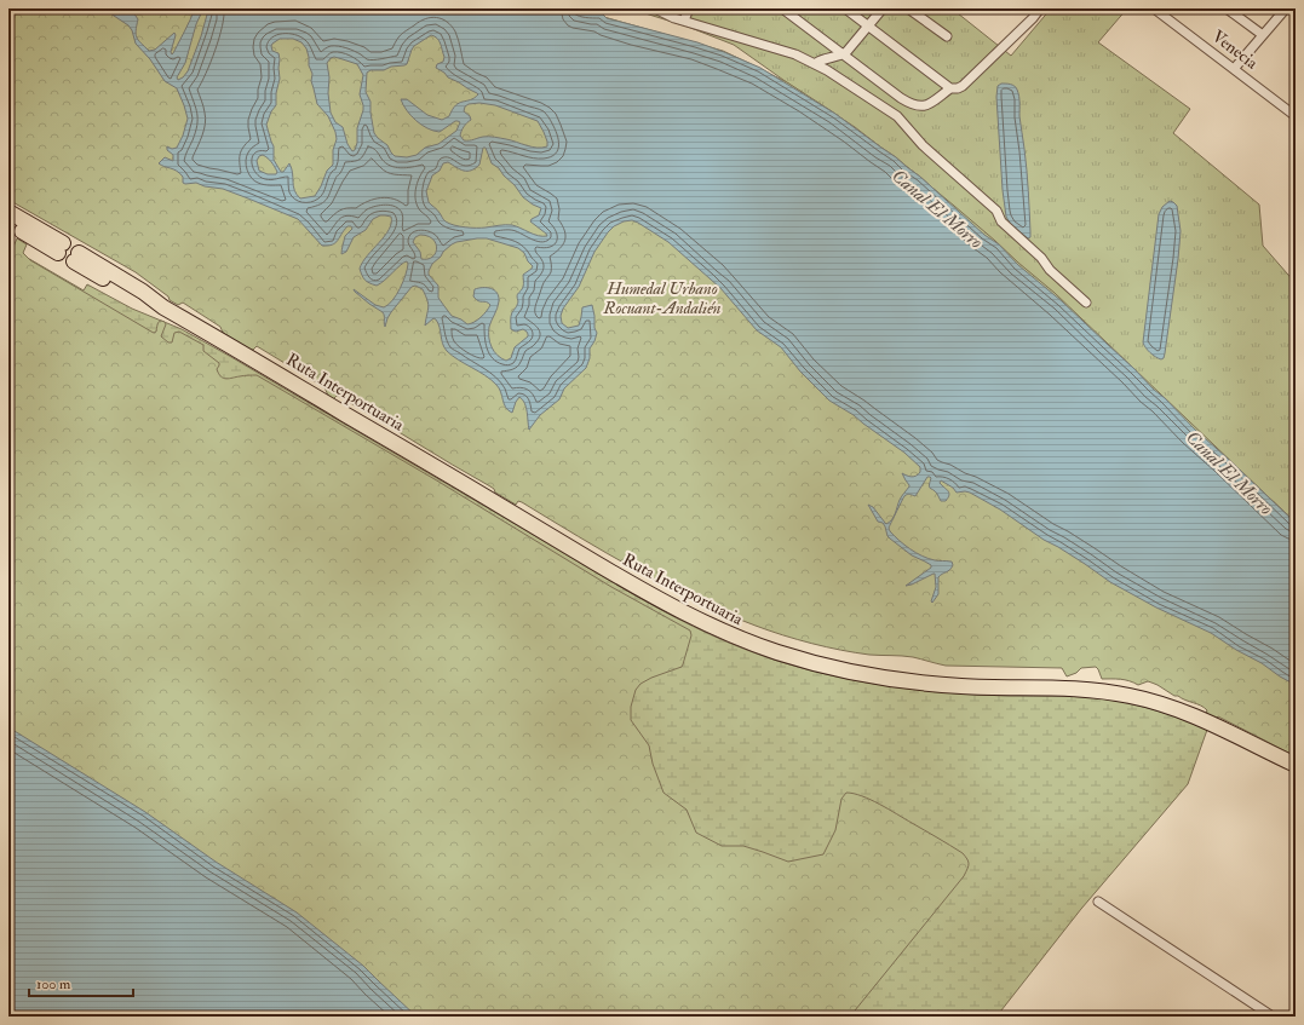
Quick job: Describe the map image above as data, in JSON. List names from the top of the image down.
{
  "streets": {
    "highway": ["Ruta Interportuaria"],
    "street": ["Venecia"]
  },
  "water": ["Canal El Morro"],
  "parks": ["Humedal Urbano Rocuant-Andalién"],
  "scale_bar": "100 m"
}
